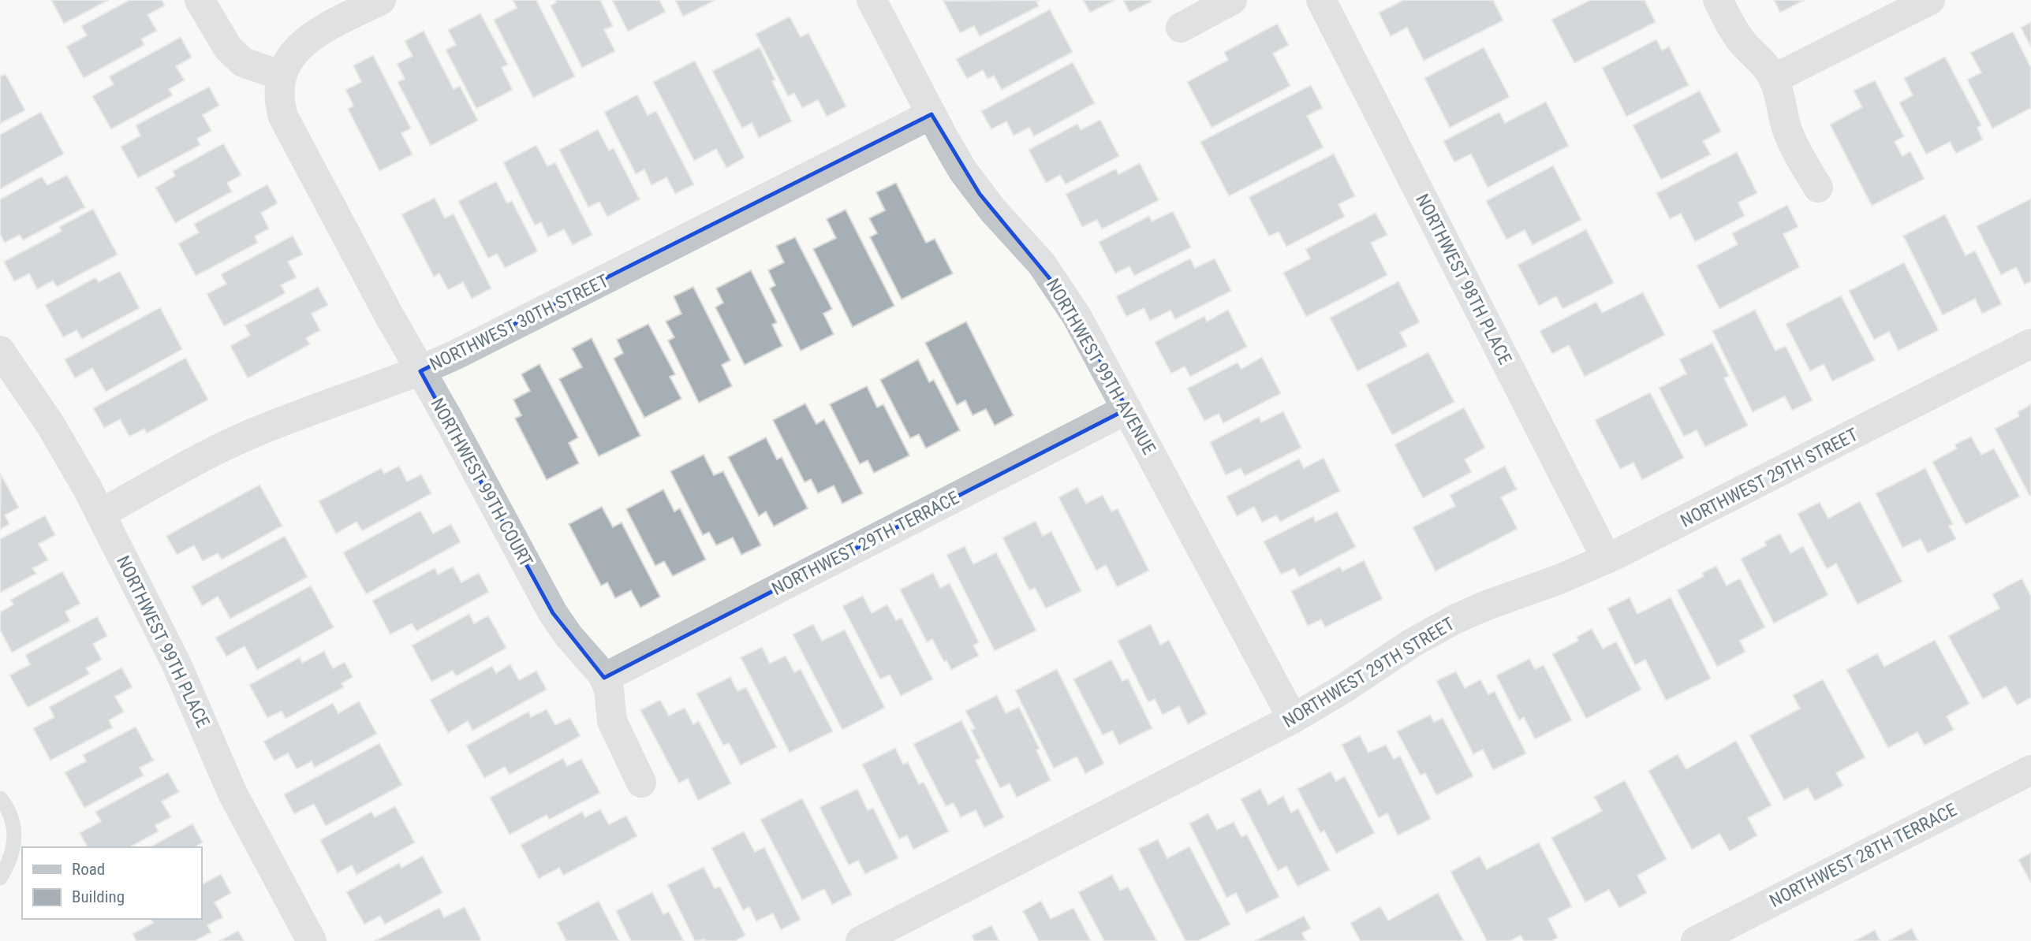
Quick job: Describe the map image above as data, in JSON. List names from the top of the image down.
{
  "streets": {
    "street": [
      "NORTHWEST 98TH PLACE",
      "NORTHWEST 30TH STREET",
      "NORTHWEST 99TH AVENUE",
      "NORTHWEST 29TH STREET",
      "NORTHWEST 99TH COURT",
      "NORTHWEST 29TH TERRACE",
      "NORTHWEST 99TH PLACE",
      "NORTHWEST 28TH TERRACE"
    ]
  },
  "crossings": [
    ["NORTHWEST 98TH PLACE", "NORTHWEST 29TH STREET"],
    ["NORTHWEST 30TH STREET", "NORTHWEST 99TH AVENUE"],
    ["NORTHWEST 30TH STREET", "NORTHWEST 99TH COURT"],
    ["NORTHWEST 30TH STREET", "NORTHWEST 99TH PLACE"],
    ["NORTHWEST 99TH AVENUE", "NORTHWEST 29TH STREET"],
    ["NORTHWEST 99TH AVENUE", "NORTHWEST 29TH TERRACE"],
    ["NORTHWEST 99TH COURT", "NORTHWEST 29TH TERRACE"]
  ],
  "legend": ["Road", "Building"]
}
